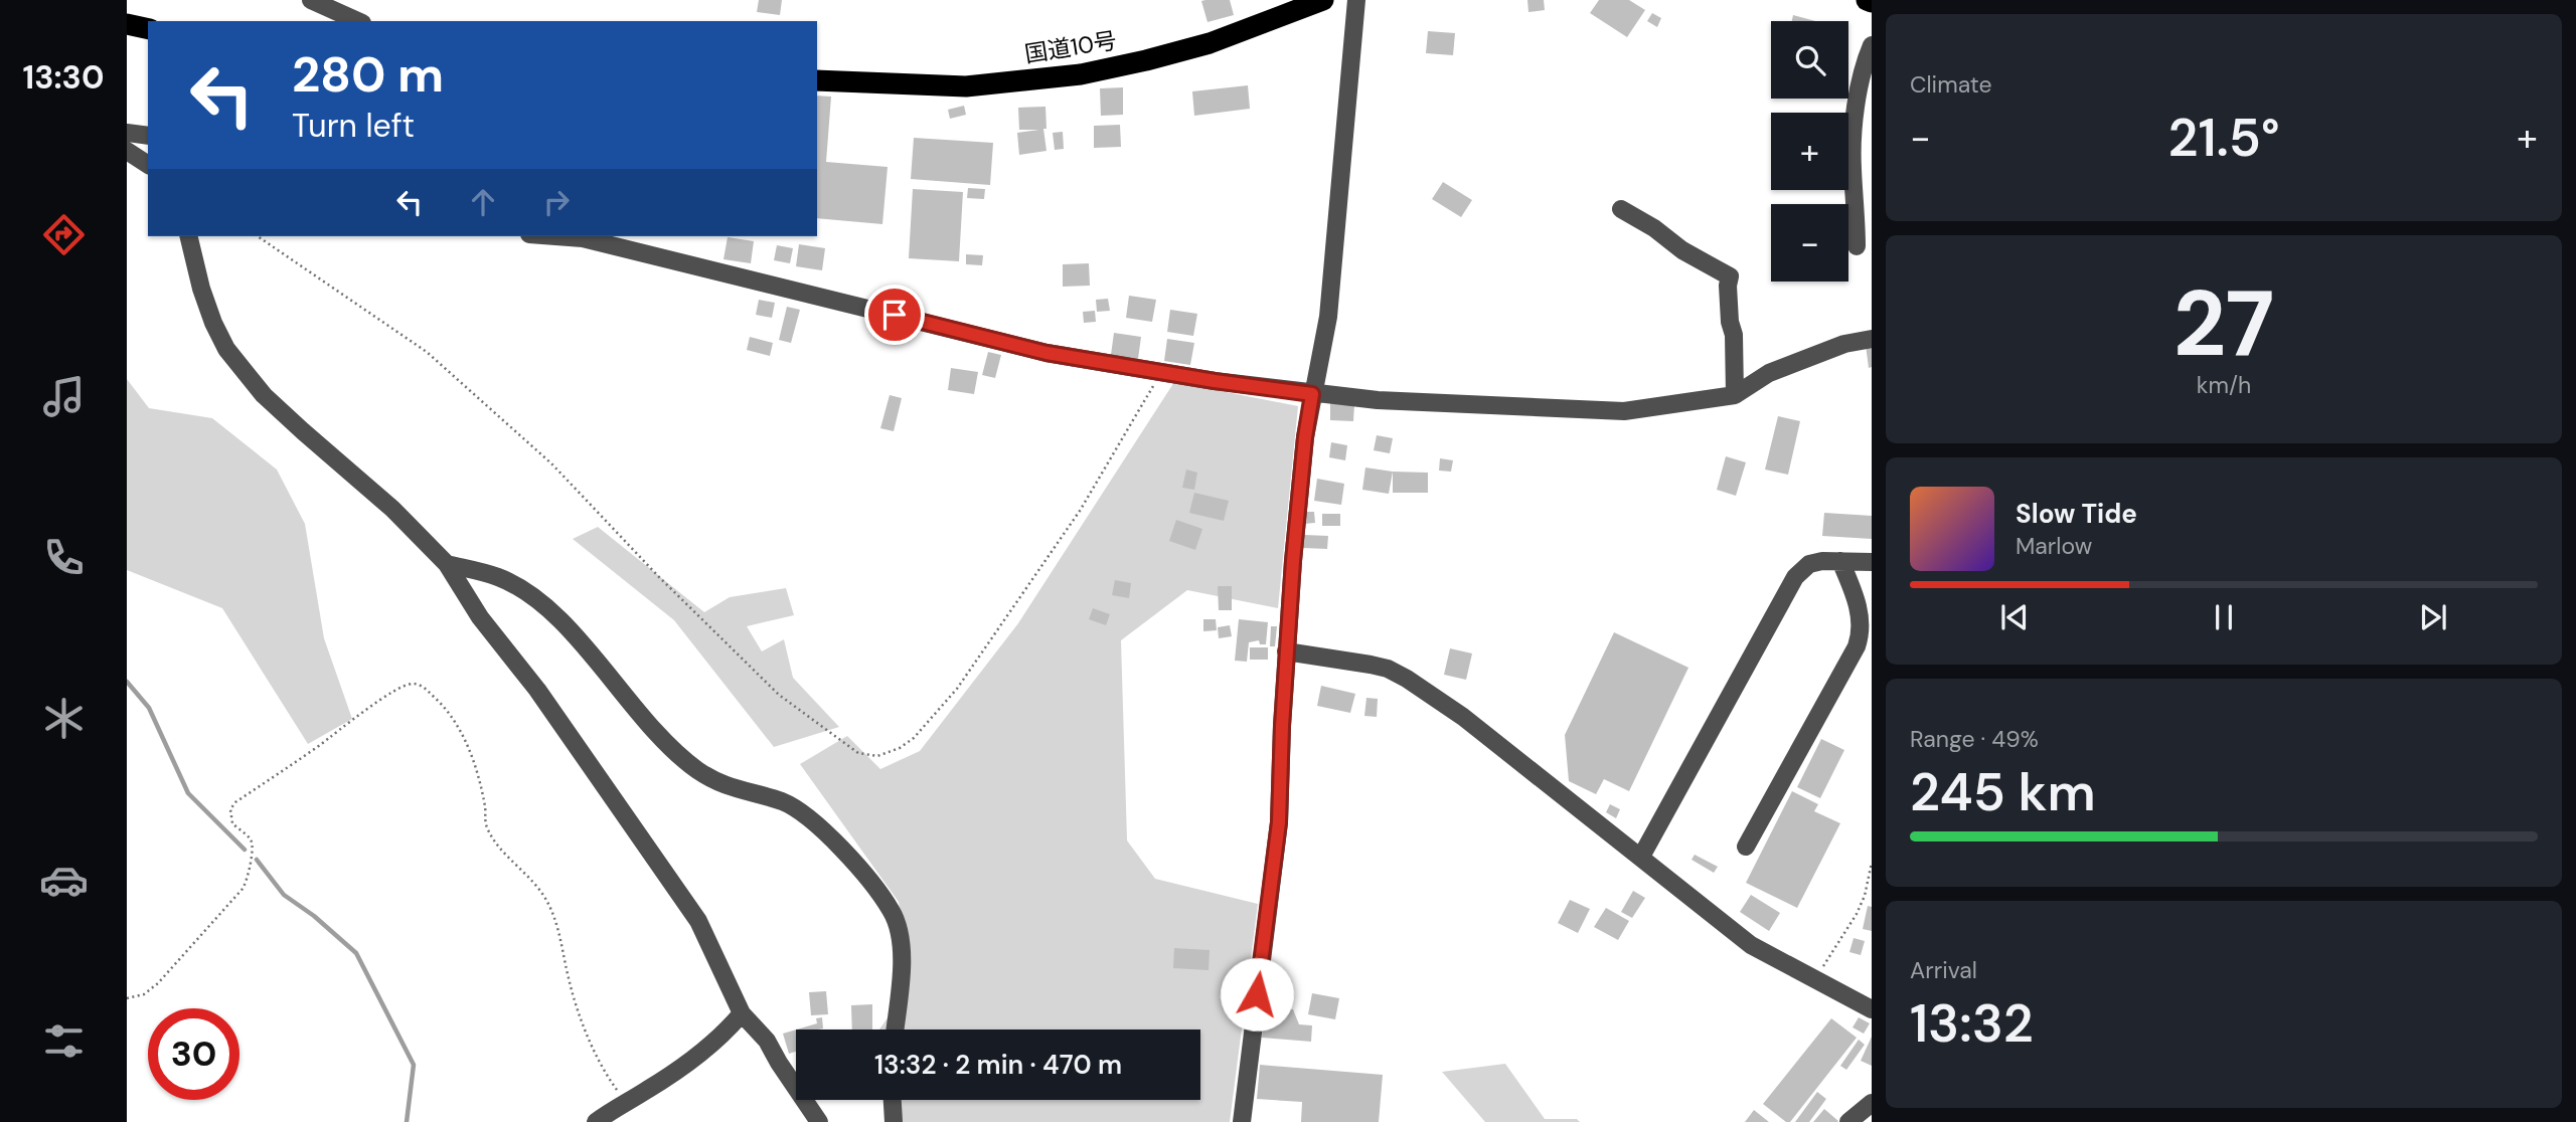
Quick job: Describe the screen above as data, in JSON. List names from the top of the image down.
{
  "streets": {
    "highway": ["国道10号"]
  },
  "page": {
    "tabs": "13:30",
    "tile": [
      "Climate",
      ["27", "km/h"],
      ["Range · 49%", "245 km"],
      ["Arrival", "13:32"]
    ],
    "map_buttons": ["+", "−"],
    "turn": ["280 m", "Turn left"],
    "heat": ["−", "21.5°", "+"],
    "song": ["Slow Tide", "Marlow"],
    "limit": "30",
    "trip": "13:32 · 2 min · 470 m"
  }
}
